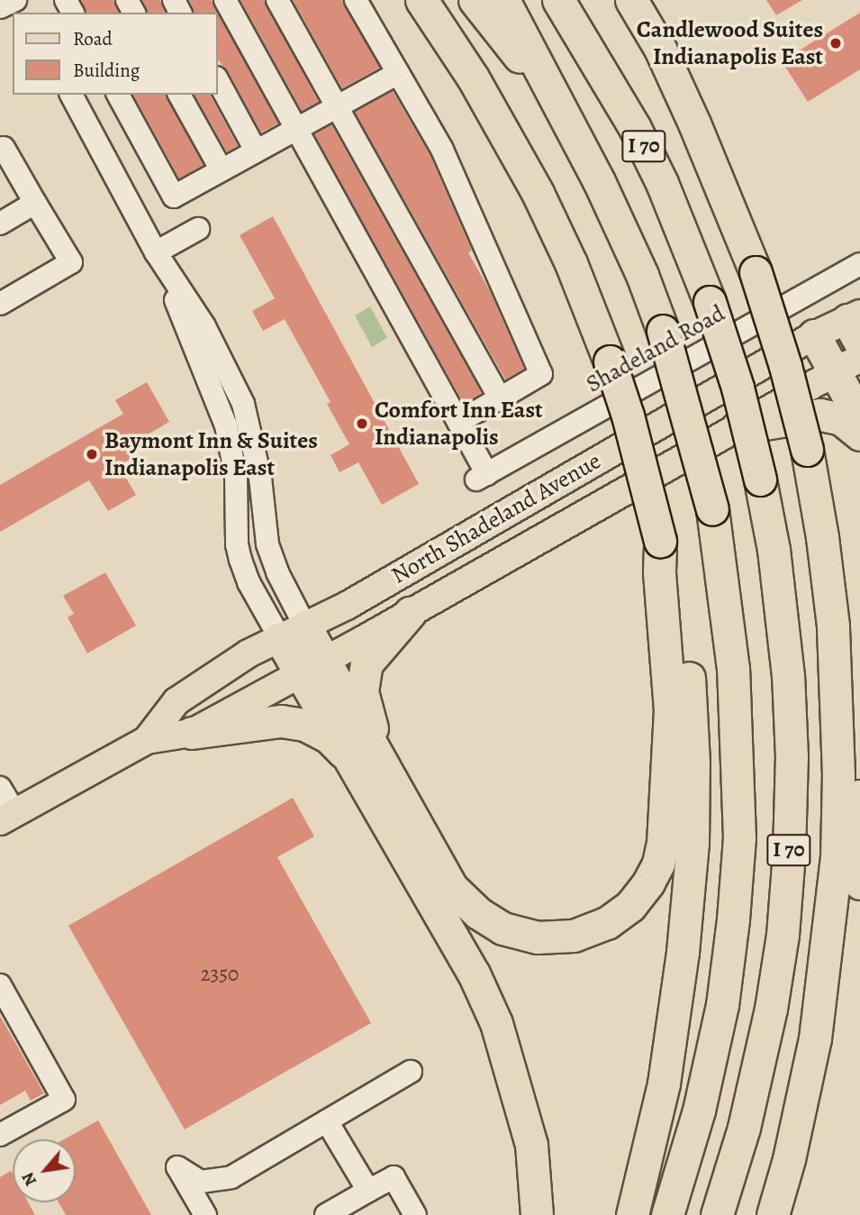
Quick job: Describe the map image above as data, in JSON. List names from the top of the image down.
{
  "streets": {
    "highway": ["I 70"],
    "main road": ["North Shadeland Avenue"],
    "street": ["Shadeland Road"]
  },
  "places": ["Candlewood Suites Indianapolis East", "Comfort Inn East Indianapolis", "Baymont Inn & Suites Indianapolis East"],
  "house_numbers": ["2350"],
  "legend": ["Road", "Building"],
  "north": "bottom left"
}
